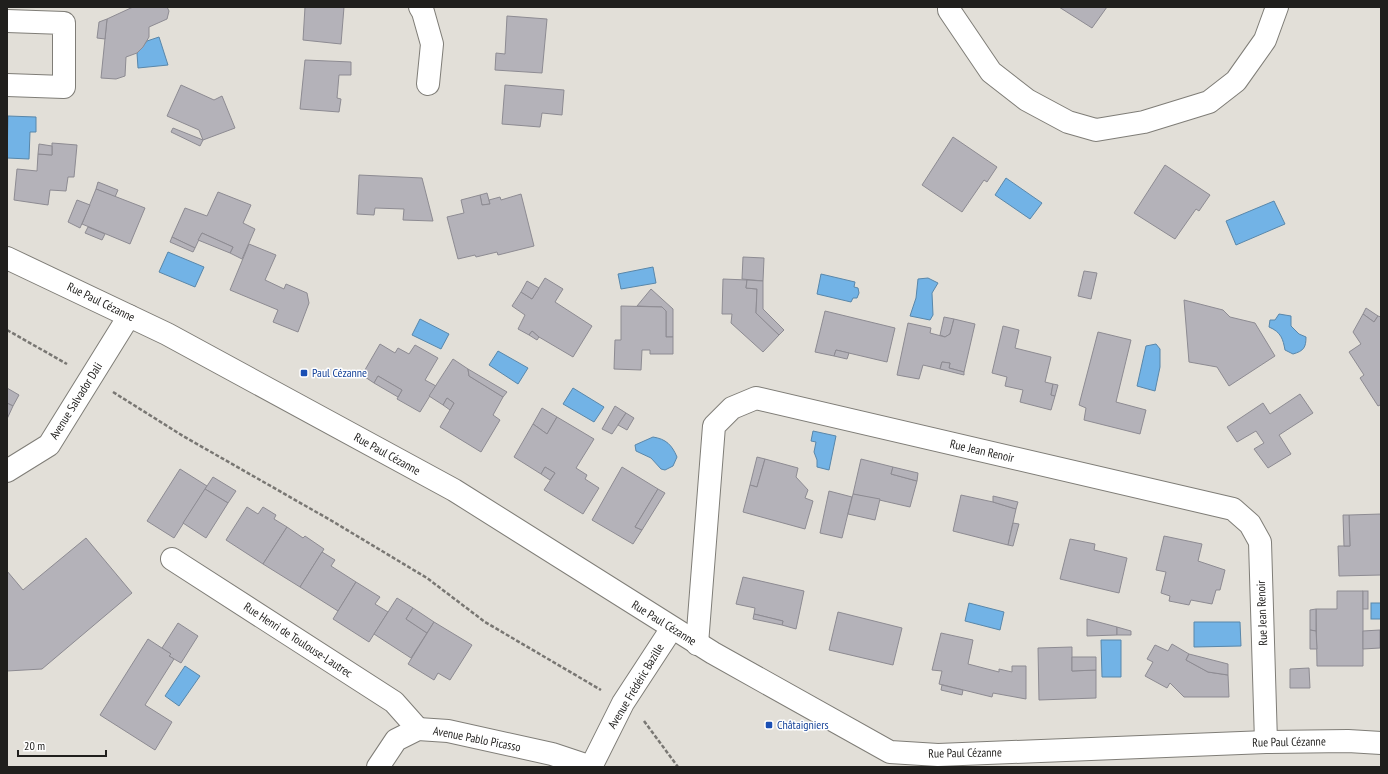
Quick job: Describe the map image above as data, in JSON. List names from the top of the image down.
{
  "streets": {
    "street": [
      "Rue Paul Cézanne",
      "Avenue Salvador Dali",
      "Rue Jean Renoir",
      "Rue Henri de Toulouse-Lautrec",
      "Avenue Frédéric Bazille",
      "Avenue Pablo Picasso"
    ]
  },
  "crossings": [
    ["Rue Paul Cézanne", "Avenue Salvador Dali"],
    ["Rue Paul Cézanne", "Rue Jean Renoir"],
    ["Rue Paul Cézanne", "Avenue Frédéric Bazille"],
    ["Rue Henri de Toulouse-Lautrec", "Avenue Pablo Picasso"],
    ["Avenue Frédéric Bazille", "Avenue Pablo Picasso"]
  ],
  "places": {
    "transit": ["Paul Cézanne", "Châtaigniers"]
  },
  "scale_bar": "20 m"
}
